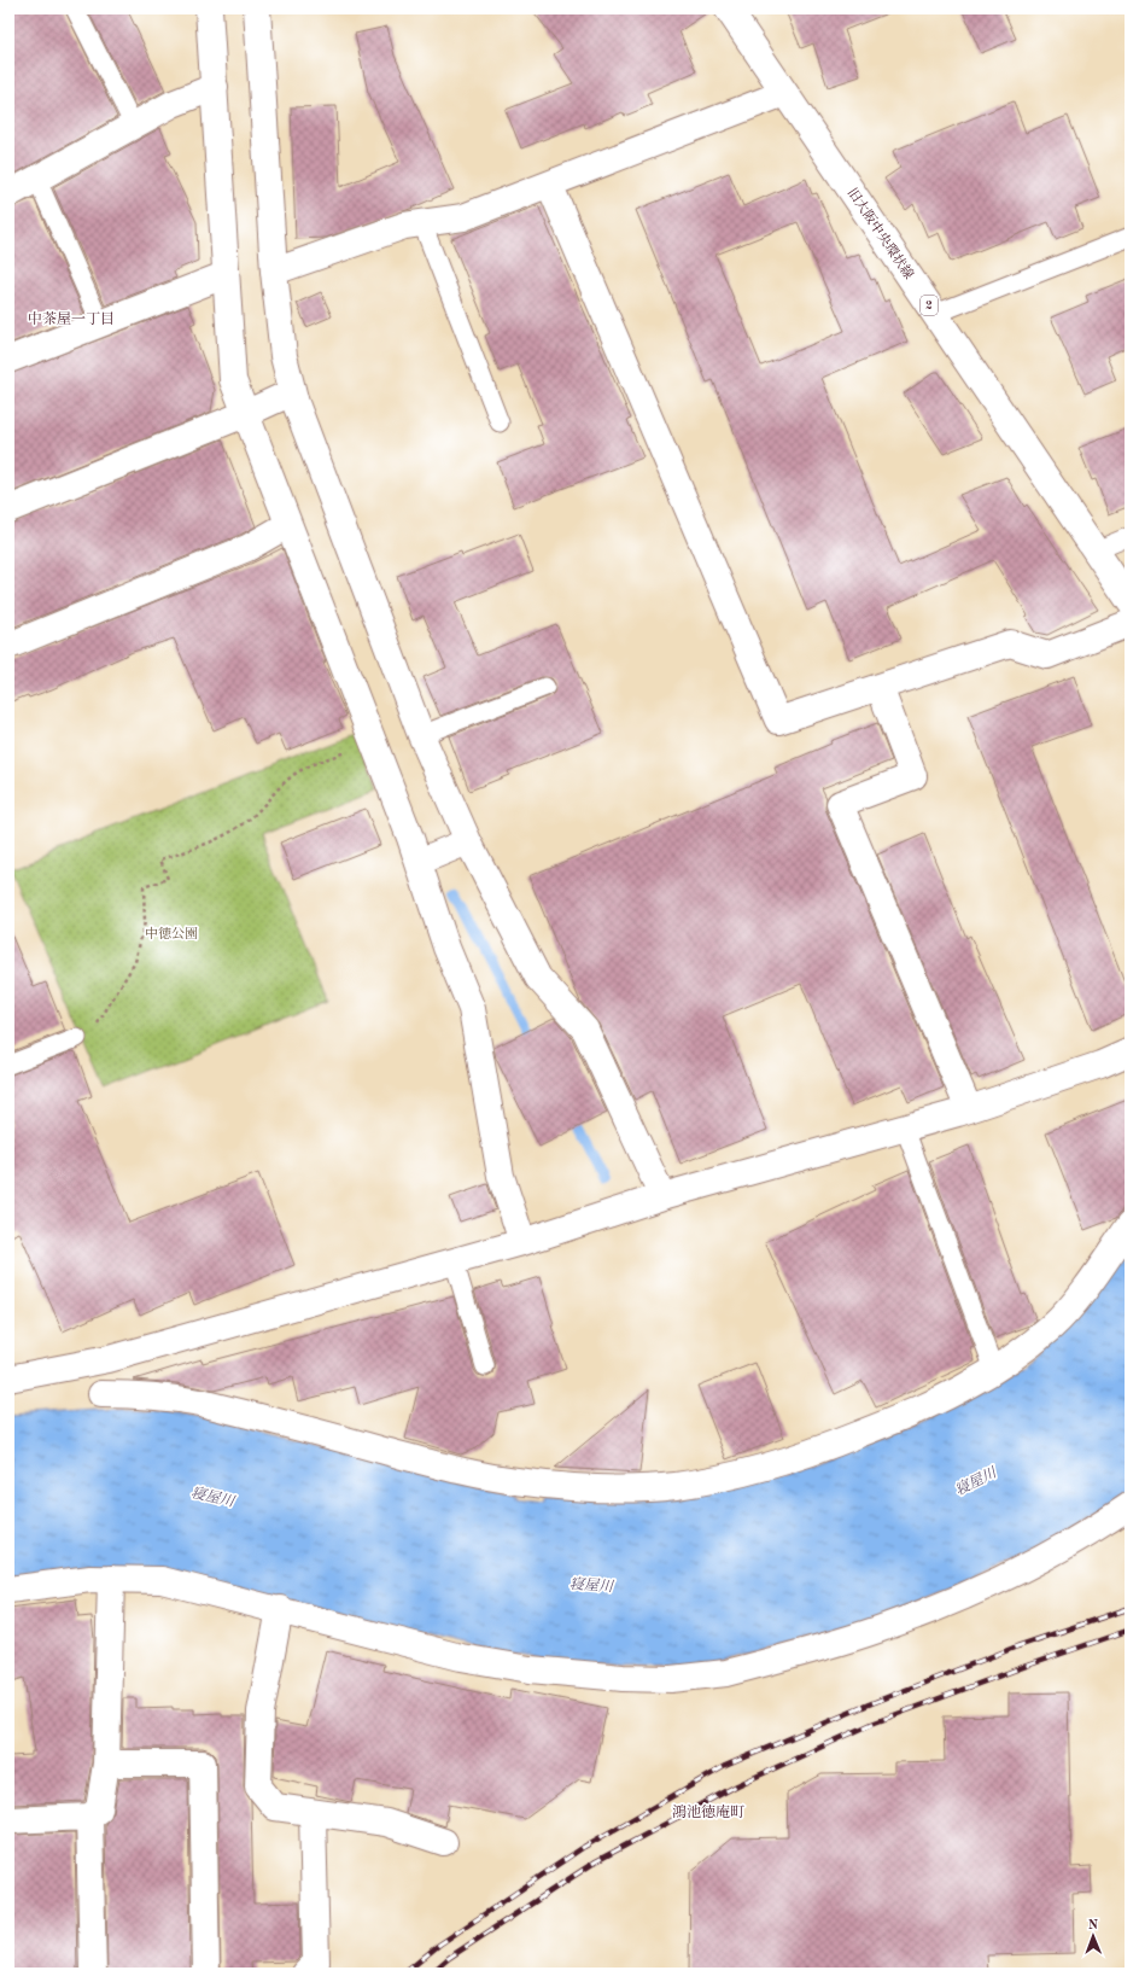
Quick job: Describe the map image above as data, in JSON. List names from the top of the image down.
{
  "streets": {
    "street": ["旧大阪中央環状線", "2"]
  },
  "districts": ["中茶屋一丁目", "鴻池徳庵町"],
  "water": ["寝屋川"],
  "parks": ["中徳公園"],
  "north": "top"
}
